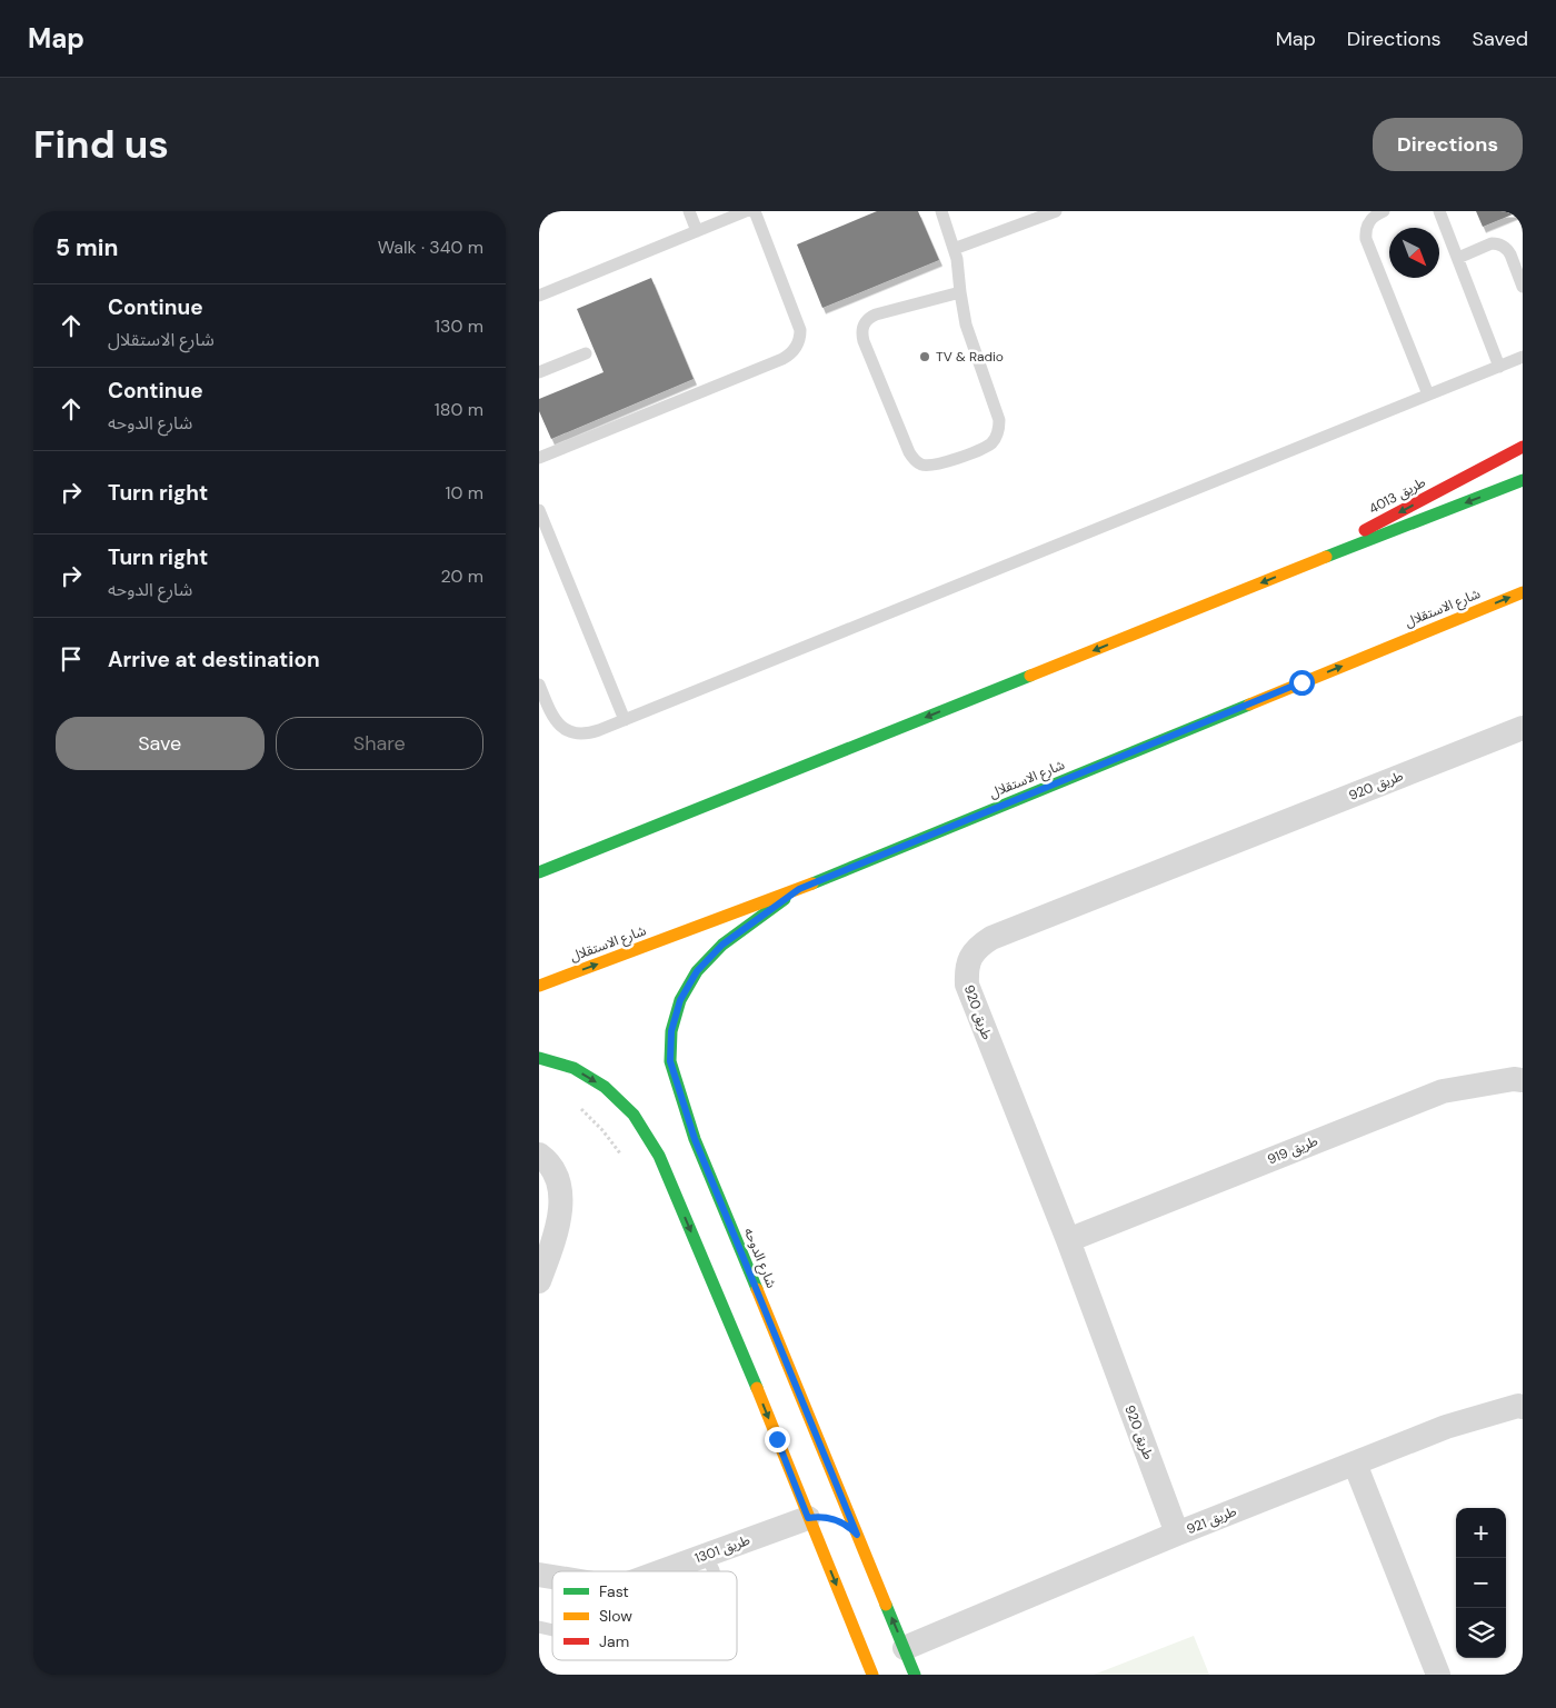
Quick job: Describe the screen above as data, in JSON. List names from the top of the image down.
{
  "streets": {
    "main road": ["طريق 4013", "شارع الاستقلال", "شارع الدوحه"],
    "street": [
      "طريق 920",
      "طريق 919",
      "طريق 921",
      "طريق 1301"
    ]
  },
  "crossings": [
    ["شارع الاستقلال", "شارع الدوحه"],
    ["طريق 920", "طريق 919"],
    ["طريق 920", "طريق 921"],
    ["شارع الدوحه", "طريق 921"]
  ],
  "places": ["TV & Radio"],
  "legend": ["Fast", "Slow", "Jam"],
  "north": "bottom right",
  "page": {
    "header": "Map",
    "nav": ["Map", "Directions", "Saved"],
    "buttons": [
      "Directions",
      ["Save", "Share"]
    ],
    "title": "Find us",
    "heading": ["5 min", "Walk · 340 m"],
    "list": [
      ["Continue", "شارع الاستقلال", "130 m"],
      ["Continue", "شارع الدوحه", "180 m"],
      ["Turn right", "10 m"],
      ["Turn right", "شارع الدوحه", "20 m"],
      "Arrive at destination"
    ],
    "map_buttons": ["+", "−"]
  }
}
